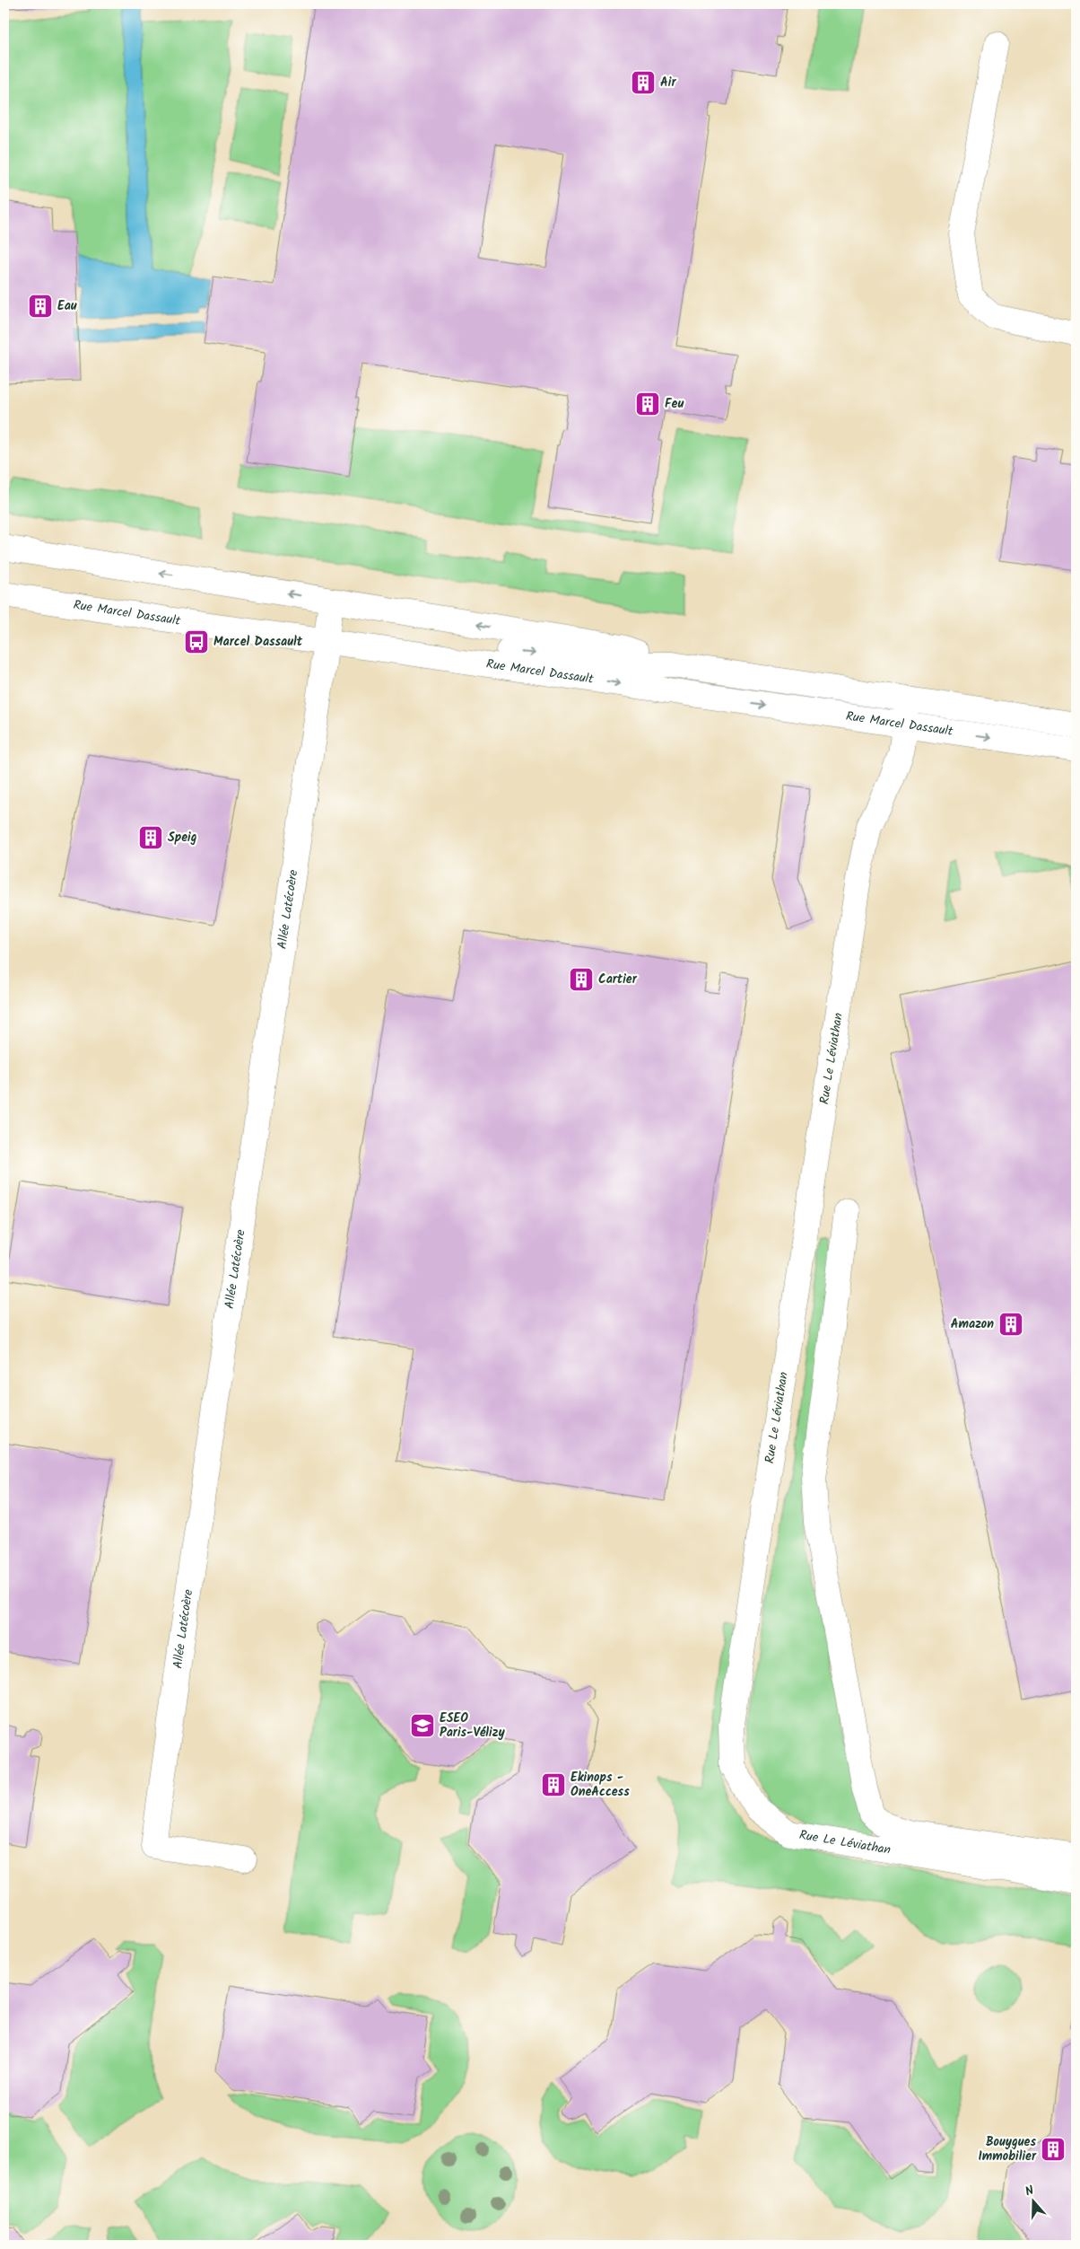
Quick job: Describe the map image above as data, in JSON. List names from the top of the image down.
{
  "streets": {
    "street": ["Rue Marcel Dassault", "Allée Latécoère", "Rue Le Léviathan"]
  },
  "crossings": [
    ["Rue Marcel Dassault", "Allée Latécoère"],
    ["Rue Marcel Dassault", "Rue Le Léviathan"]
  ],
  "places": {
    "building": [
      "Air",
      "Eau",
      "Feu",
      "Speig",
      "Cartier",
      "Amazon",
      "Ekinops - OneAccess",
      "Bouygues Immobilier"
    ],
    "bus stop": ["Marcel Dassault"],
    "school or university": ["ESEO Paris-Vélizy"]
  },
  "north": "top"
}
